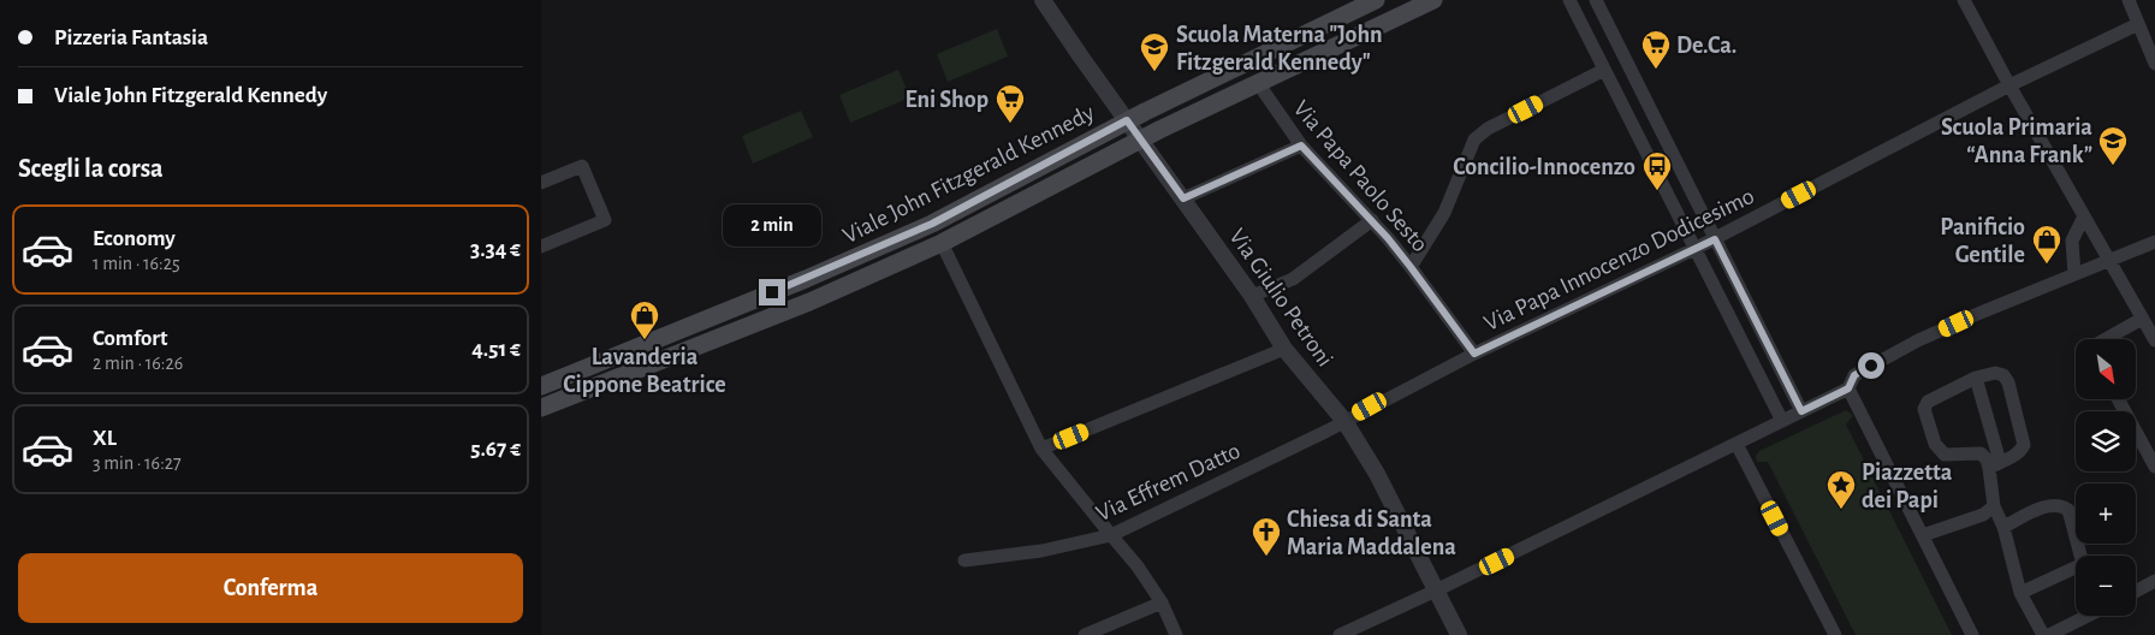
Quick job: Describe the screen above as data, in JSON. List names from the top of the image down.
{
  "streets": {
    "main road": ["Viale John Fitzgerald Kennedy"],
    "street": [
      "Via Papa Paolo Sesto",
      "Via Papa Innocenzo Dodicesimo",
      "Via Giulio Petroni",
      "Via Effrem Datto"
    ]
  },
  "crossings": [
    ["Viale John Fitzgerald Kennedy", "Via Papa Paolo Sesto"],
    ["Viale John Fitzgerald Kennedy", "Via Giulio Petroni"],
    ["Via Papa Paolo Sesto", "Via Papa Innocenzo Dodicesimo"],
    ["Via Papa Innocenzo Dodicesimo", "Via Giulio Petroni"],
    ["Via Papa Innocenzo Dodicesimo", "Via Effrem Datto"],
    ["Via Giulio Petroni", "Via Effrem Datto"]
  ],
  "places": {
    "supermarket": ["De.Ca.", "Eni Shop"],
    "school or university": ["Scuola Materna \"John Fitzgerald Kennedy\"", "Scuola Primaria “Anna Frank”"],
    "bus stop": ["Concilio-Innocenzo"],
    "shop": ["Panificio Gentile", "Lavanderia Cippone Beatrice"],
    "place": ["Piazzetta dei Papi"],
    "church": ["Chiesa di Santa Maria Maddalena"]
  },
  "north": "bottom right",
  "page": {
    "banner": ["Pizzeria Fantasia", "Viale John Fitzgerald Kennedy"],
    "heading": "Scegli la corsa",
    "list": [
      {
        "name": "Economy",
        "note": "1 min · 16:25",
        "value": "3.34 €"
      },
      {
        "name": "Comfort",
        "note": "2 min · 16:26",
        "value": "4.51 €"
      },
      {
        "name": "XL",
        "note": "3 min · 16:27",
        "value": "5.67 €"
      }
    ],
    "bubble": "2 min",
    "map_buttons": ["+", "−"],
    "buttons": "Conferma"
  }
}
